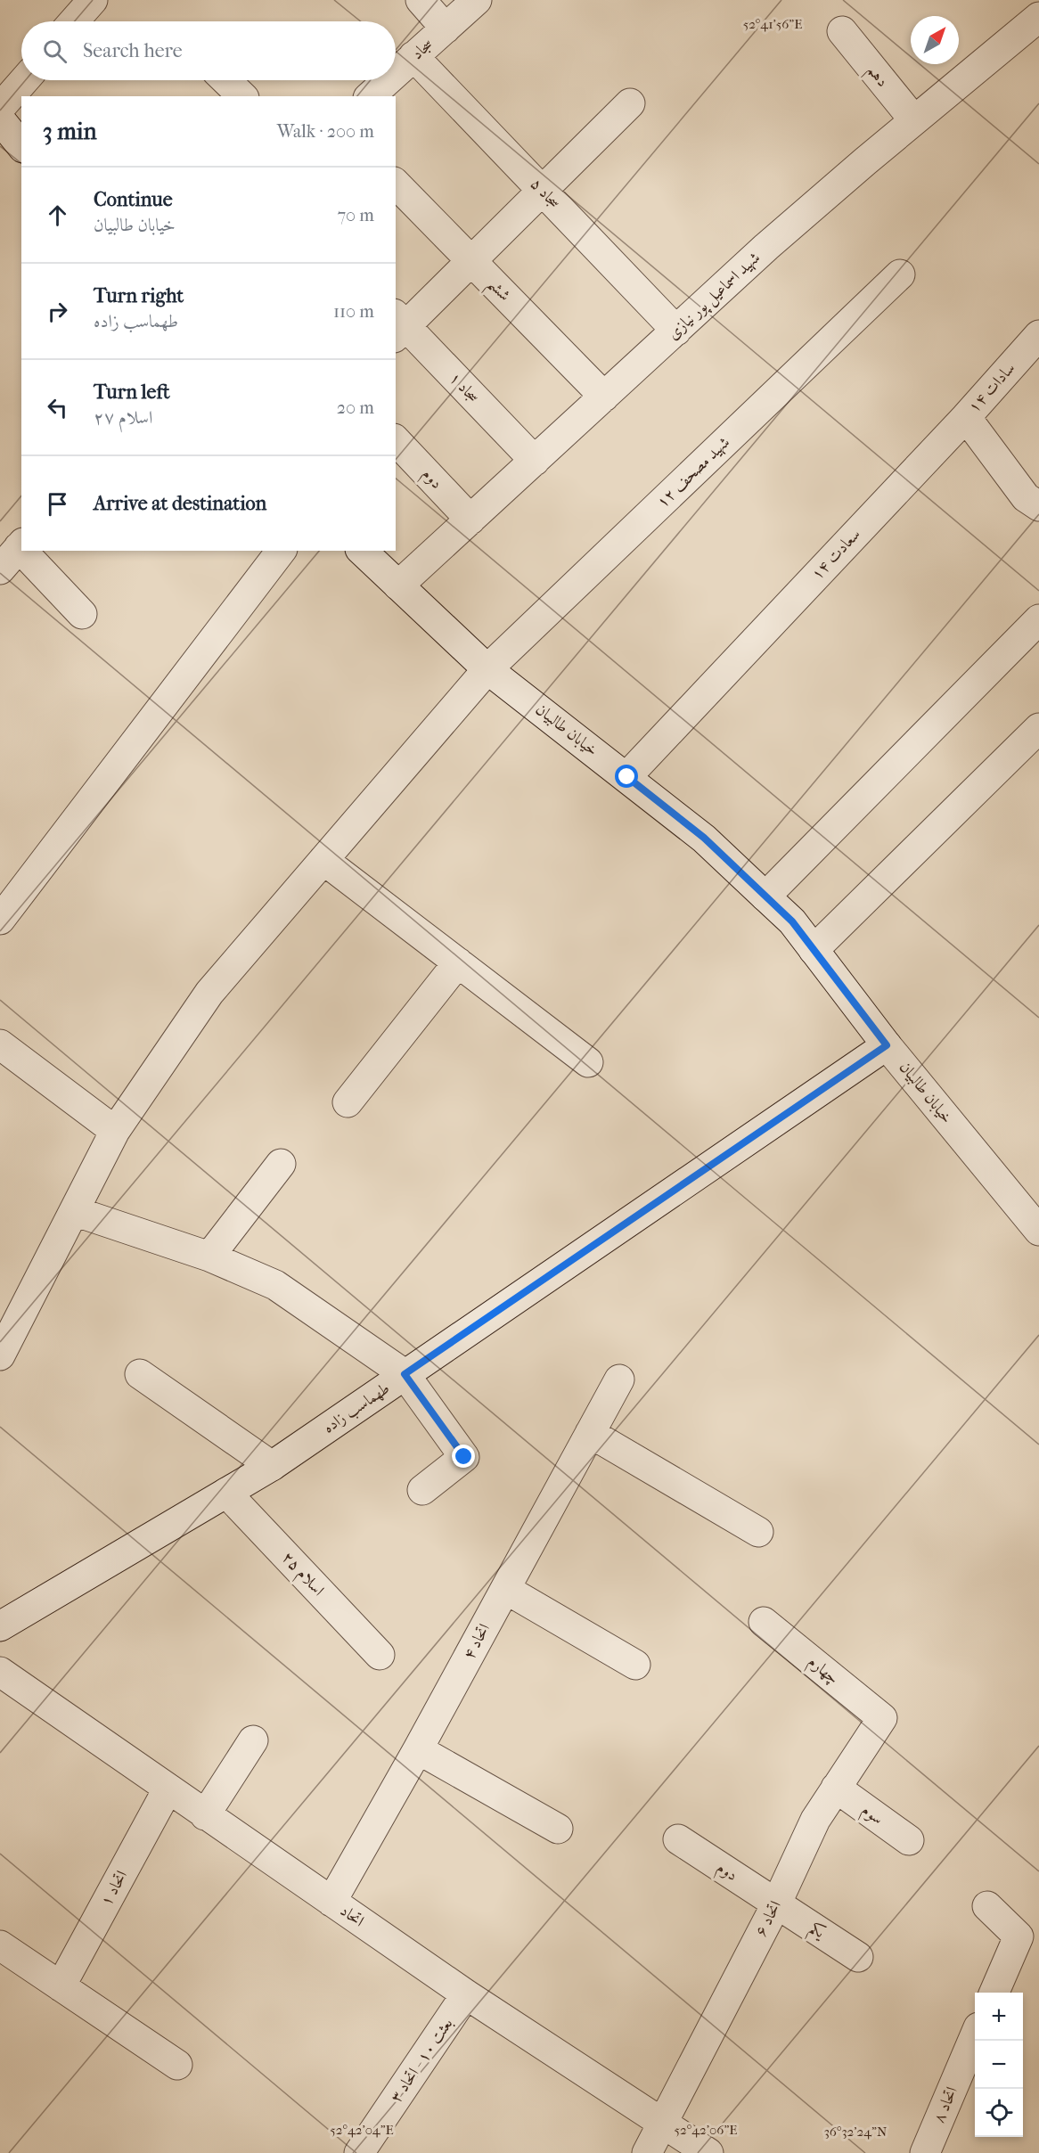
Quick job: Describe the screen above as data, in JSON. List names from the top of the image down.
{
  "streets": {
    "street": [
      "سجاد",
      "دهم",
      "سجاد ۵",
      "ششم",
      "شهید اسماعیل پور نیازی",
      "سجاد ۱",
      "سادات ۱۴",
      "شهید مصحف ۱۲",
      "دوم",
      "سعادت ۱۴",
      "خیابان طالبیان",
      "طهماسب زاده",
      "اسلام ۲۵",
      "اتحاد ۴",
      "چهارم",
      "سوم",
      "اتحاد ۱",
      "اتحاد",
      "اتحاد ۶",
      "یکم",
      "بعثت ۱۰ - اتحاد ۳",
      "اتحاد ۸"
    ]
  },
  "crossings": [
    ["سجاد", "سجاد ۵"],
    ["دهم", "شهید اسماعیل پور نیازی"],
    ["سجاد ۵", "شهید اسماعیل پور نیازی"],
    ["ششم", "شهید اسماعیل پور نیازی"],
    ["شهید اسماعیل پور نیازی", "سجاد ۱"],
    ["شهید اسماعیل پور نیازی", "دوم"],
    ["شهید اسماعیل پور نیازی", "خیابان طالبیان"],
    ["سادات ۱۴", "سعادت ۱۴"],
    ["شهید مصحف ۱۲", "خیابان طالبیان"],
    ["دوم", "اتحاد ۶"],
    ["دوم", "یکم"],
    ["سعادت ۱۴", "خیابان طالبیان"],
    ["خیابان طالبیان", "طهماسب زاده"],
    ["طهماسب زاده", "اسلام ۲۵"],
    ["اتحاد ۴", "اتحاد"],
    ["چهارم", "اتحاد ۶"],
    ["سوم", "اتحاد ۶"],
    ["اتحاد ۱", "اتحاد"],
    ["اتحاد", "اتحاد ۶"],
    ["اتحاد", "بعثت ۱۰ - اتحاد ۳"],
    ["اتحاد ۶", "یکم"]
  ],
  "north": "top right",
  "page": {
    "search": "Search here",
    "heading": ["3 min", "Walk · 200 m"],
    "list": [
      ["Continue", "خیابان طالبیان", "70 m"],
      ["Turn right", "طهماسب زاده", "110 m"],
      ["Turn left", "اسلام ۲۷", "20 m"],
      "Arrive at destination"
    ],
    "map_buttons": ["+", "−"]
  },
  "coordinates": [
    "52°41'56\"E",
    "52°42'04\"E",
    "52°42'06\"E",
    "36°32'24\"N"
  ]
}
